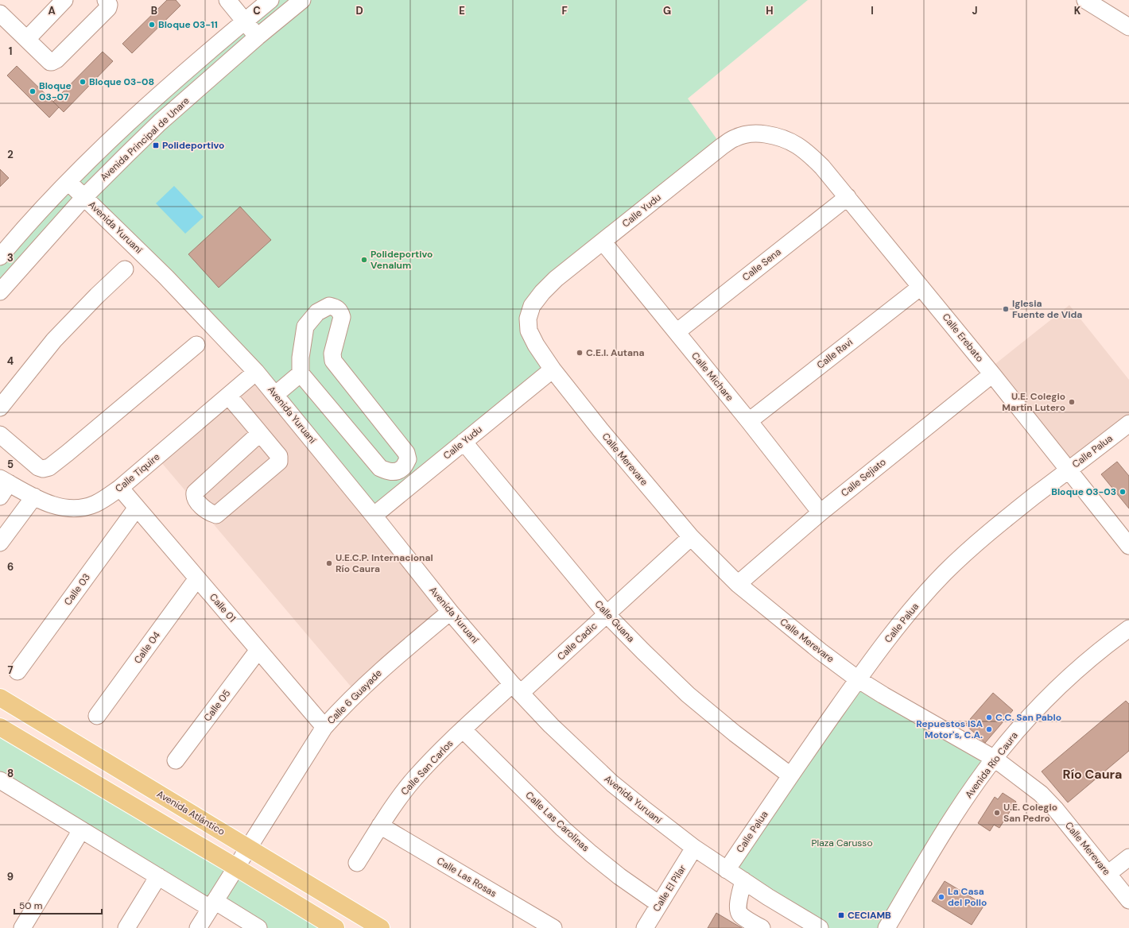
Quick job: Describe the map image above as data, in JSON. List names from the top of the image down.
{
  "streets": {
    "main road": ["Avenida Atlántico"],
    "street": [
      "Avenida Principal de Unare",
      "Calle Yudu",
      "Avenida Yuruaní",
      "Calle Sena",
      "Calle Erebato",
      "Calle Ravi",
      "Calle Michare",
      "Calle Palua",
      "Calle Merevare",
      "Calle Tiquire",
      "Calle Sejiato",
      "Calle 03",
      "Calle 01",
      "Calle Guana",
      "Calle Cadic",
      "Calle 04",
      "Calle 6 Guayade",
      "Calle 05",
      "Avenida Río Caura",
      "Calle San Carlos",
      "Calle Las Carolinas",
      "Calle Las Rosas",
      "Calle El Pilar"
    ]
  },
  "crossings": [
    ["Avenida Principal de Unare", "Avenida Yuruaní"],
    ["Calle Yudu", "Avenida Yuruaní"],
    ["Calle Yudu", "Calle Erebato"],
    ["Calle Yudu", "Calle Michare"],
    ["Calle Yudu", "Calle Merevare"],
    ["Calle Yudu", "Calle Guana"],
    ["Avenida Yuruaní", "Calle Palua"],
    ["Avenida Yuruaní", "Calle Tiquire"],
    ["Avenida Yuruaní", "Calle Cadic"],
    ["Avenida Yuruaní", "Calle 6 Guayade"],
    ["Avenida Yuruaní", "Calle San Carlos"],
    ["Avenida Yuruaní", "Calle El Pilar"],
    ["Calle Sena", "Calle Erebato"],
    ["Calle Sena", "Calle Michare"],
    ["Calle Erebato", "Calle Ravi"],
    ["Calle Erebato", "Calle Palua"],
    ["Calle Erebato", "Calle Sejiato"],
    ["Calle Ravi", "Calle Michare"],
    ["Calle Michare", "Calle Sejiato"],
    ["Calle Palua", "Calle Merevare"],
    ["Calle Palua", "Calle Guana"],
    ["Calle Merevare", "Calle Sejiato"],
    ["Calle Merevare", "Calle Cadic"],
    ["Calle Merevare", "Avenida Río Caura"],
    ["Calle Tiquire", "Calle 01"],
    ["Calle 03", "Calle 01"],
    ["Calle 01", "Calle 04"],
    ["Calle 01", "Calle 6 Guayade"],
    ["Calle 01", "Calle 05"],
    ["Calle Guana", "Calle Cadic"],
    ["Calle Cadic", "Calle San Carlos"],
    ["Calle 6 Guayade", "Avenida Atlántico"],
    ["Calle San Carlos", "Calle Las Carolinas"],
    ["Calle San Carlos", "Calle Las Rosas"],
    ["Calle Las Carolinas", "Calle El Pilar"]
  ],
  "districts": ["Río Caura"],
  "parks": ["Plaza Carusso"],
  "places": {
    "other": [
      "Bloque 03-11",
      "Bloque 03-08",
      "Bloque 03-07",
      "Polideportivo Venalum",
      "Iglesia Fuente de Vida",
      "C.E.I. Autana",
      "U.E. Colegio Martín Lutero",
      "Bloque 03-03",
      "U.E.C.P. Internacional Río Caura",
      "C.C. San Pablo",
      "Repuestos ISA Motor's, C.A.",
      "U.E. Colegio San Pedro",
      "La Casa del Pollo"
    ],
    "transit": ["Polideportivo", "CECIAMB"]
  },
  "scale_bar": "50 m",
  "grid": {
    "columns": [
      "A",
      "B",
      "C",
      "D",
      "E",
      "F",
      "G",
      "H",
      "I",
      "J",
      "K"
    ],
    "rows": [
      "1",
      "2",
      "3",
      "4",
      "5",
      "6",
      "7",
      "8",
      "9"
    ]
  }
}
